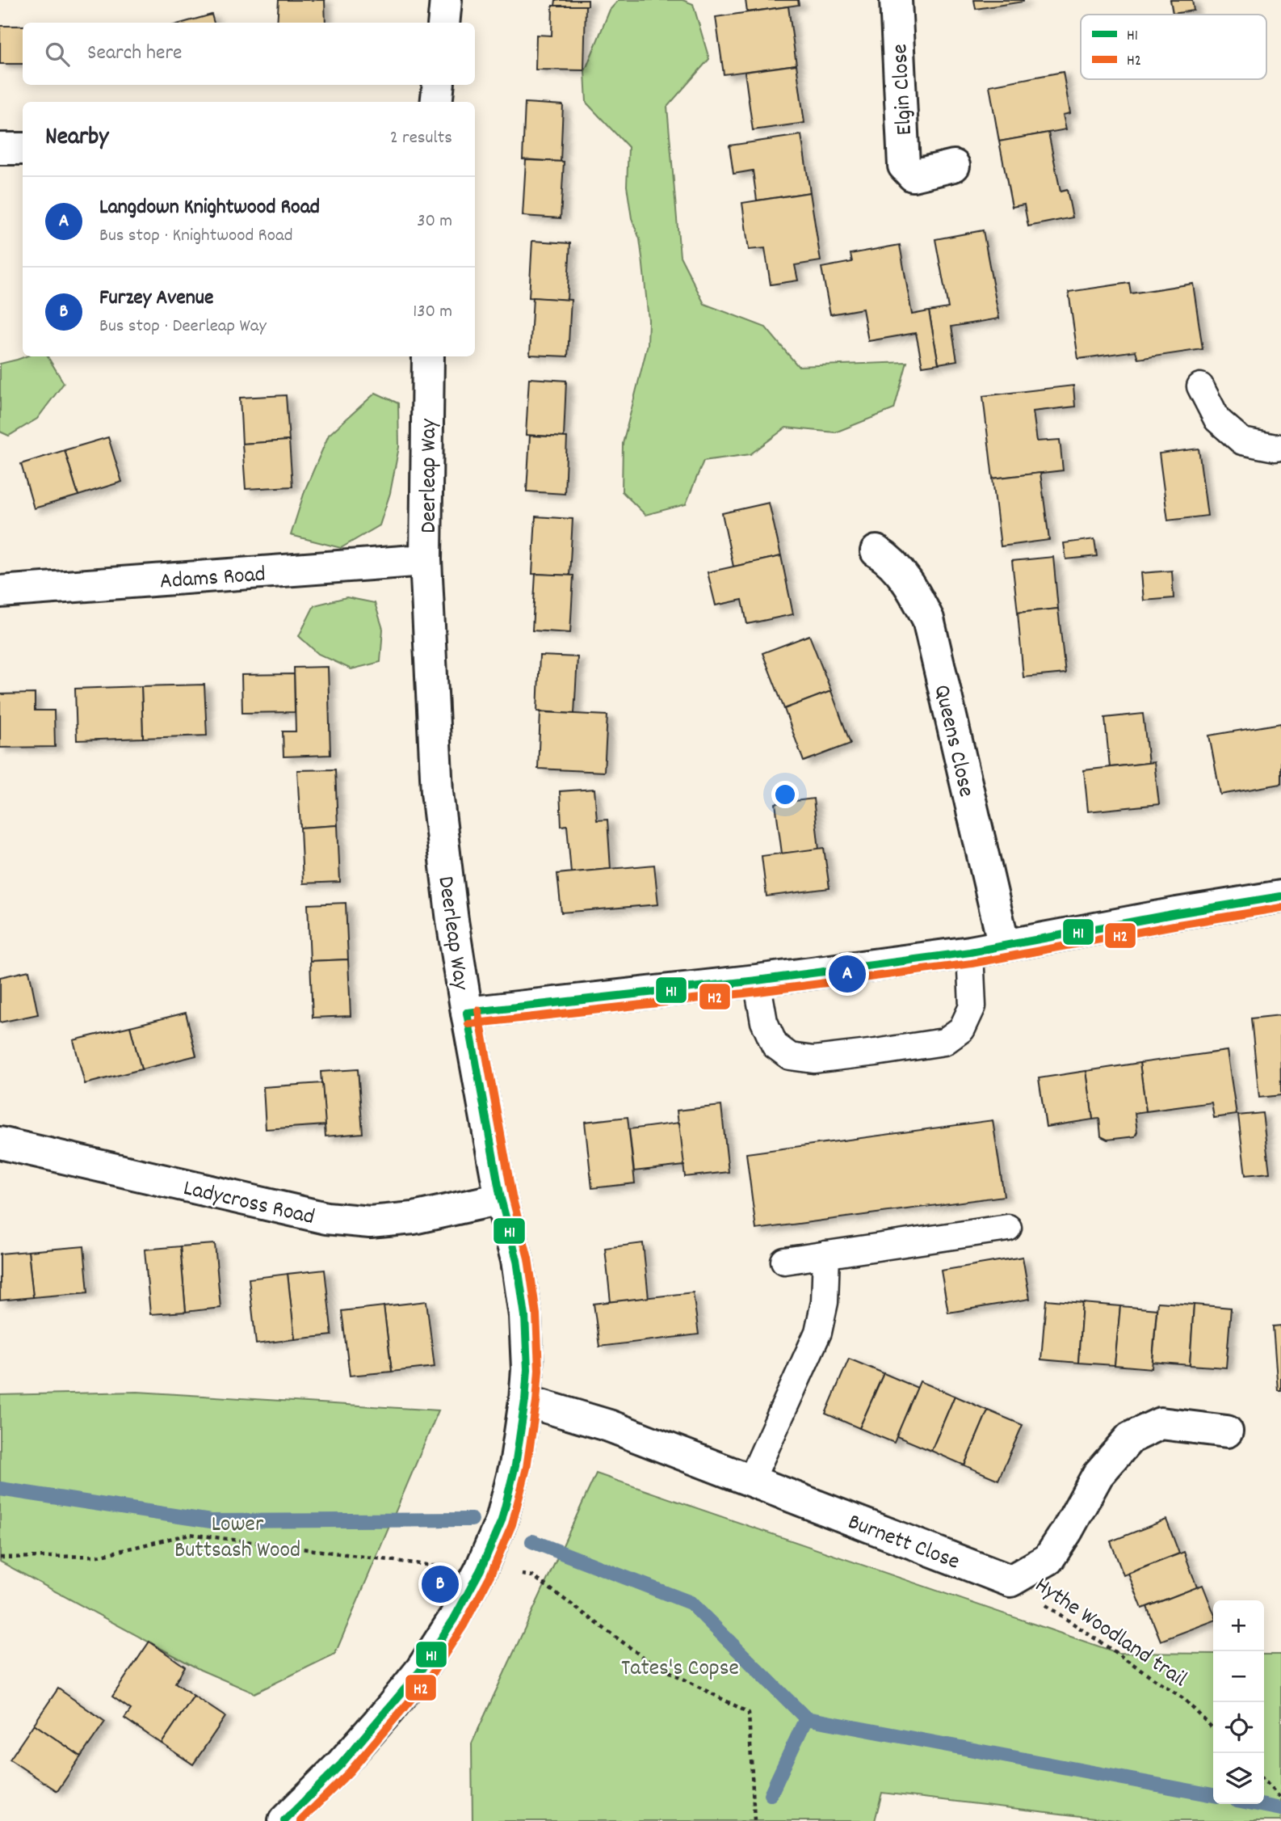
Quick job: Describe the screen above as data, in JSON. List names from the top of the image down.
{
  "streets": {
    "street": [
      "Elgin Close",
      "Deerleap Way",
      "Adams Road",
      "Queens Close",
      "Ladycross Road",
      "Burnett Close"
    ],
    "path": ["Hythe Woodland trail"]
  },
  "crossings": [
    ["Deerleap Way", "Adams Road"],
    ["Deerleap Way", "Ladycross Road"],
    ["Deerleap Way", "Burnett Close"],
    ["Burnett Close", "Hythe Woodland trail"]
  ],
  "parks": ["Lower Buttsash Wood", "Tates's Copse"],
  "lines": ["transit line H1", "transit line H2"],
  "legend": ["H1", "H2"],
  "page": {
    "search": "Search here",
    "heading": ["Nearby", "2 results"],
    "list": [
      {
        "mark": "A",
        "name": "Langdown Knightwood Road",
        "note": "Bus stop · Knightwood Road",
        "value": "30 m"
      },
      {
        "mark": "B",
        "name": "Furzey Avenue",
        "note": "Bus stop · Deerleap Way",
        "value": "130 m"
      }
    ],
    "pins": ["A", "B"],
    "map_buttons": ["+", "−"]
  }
}
